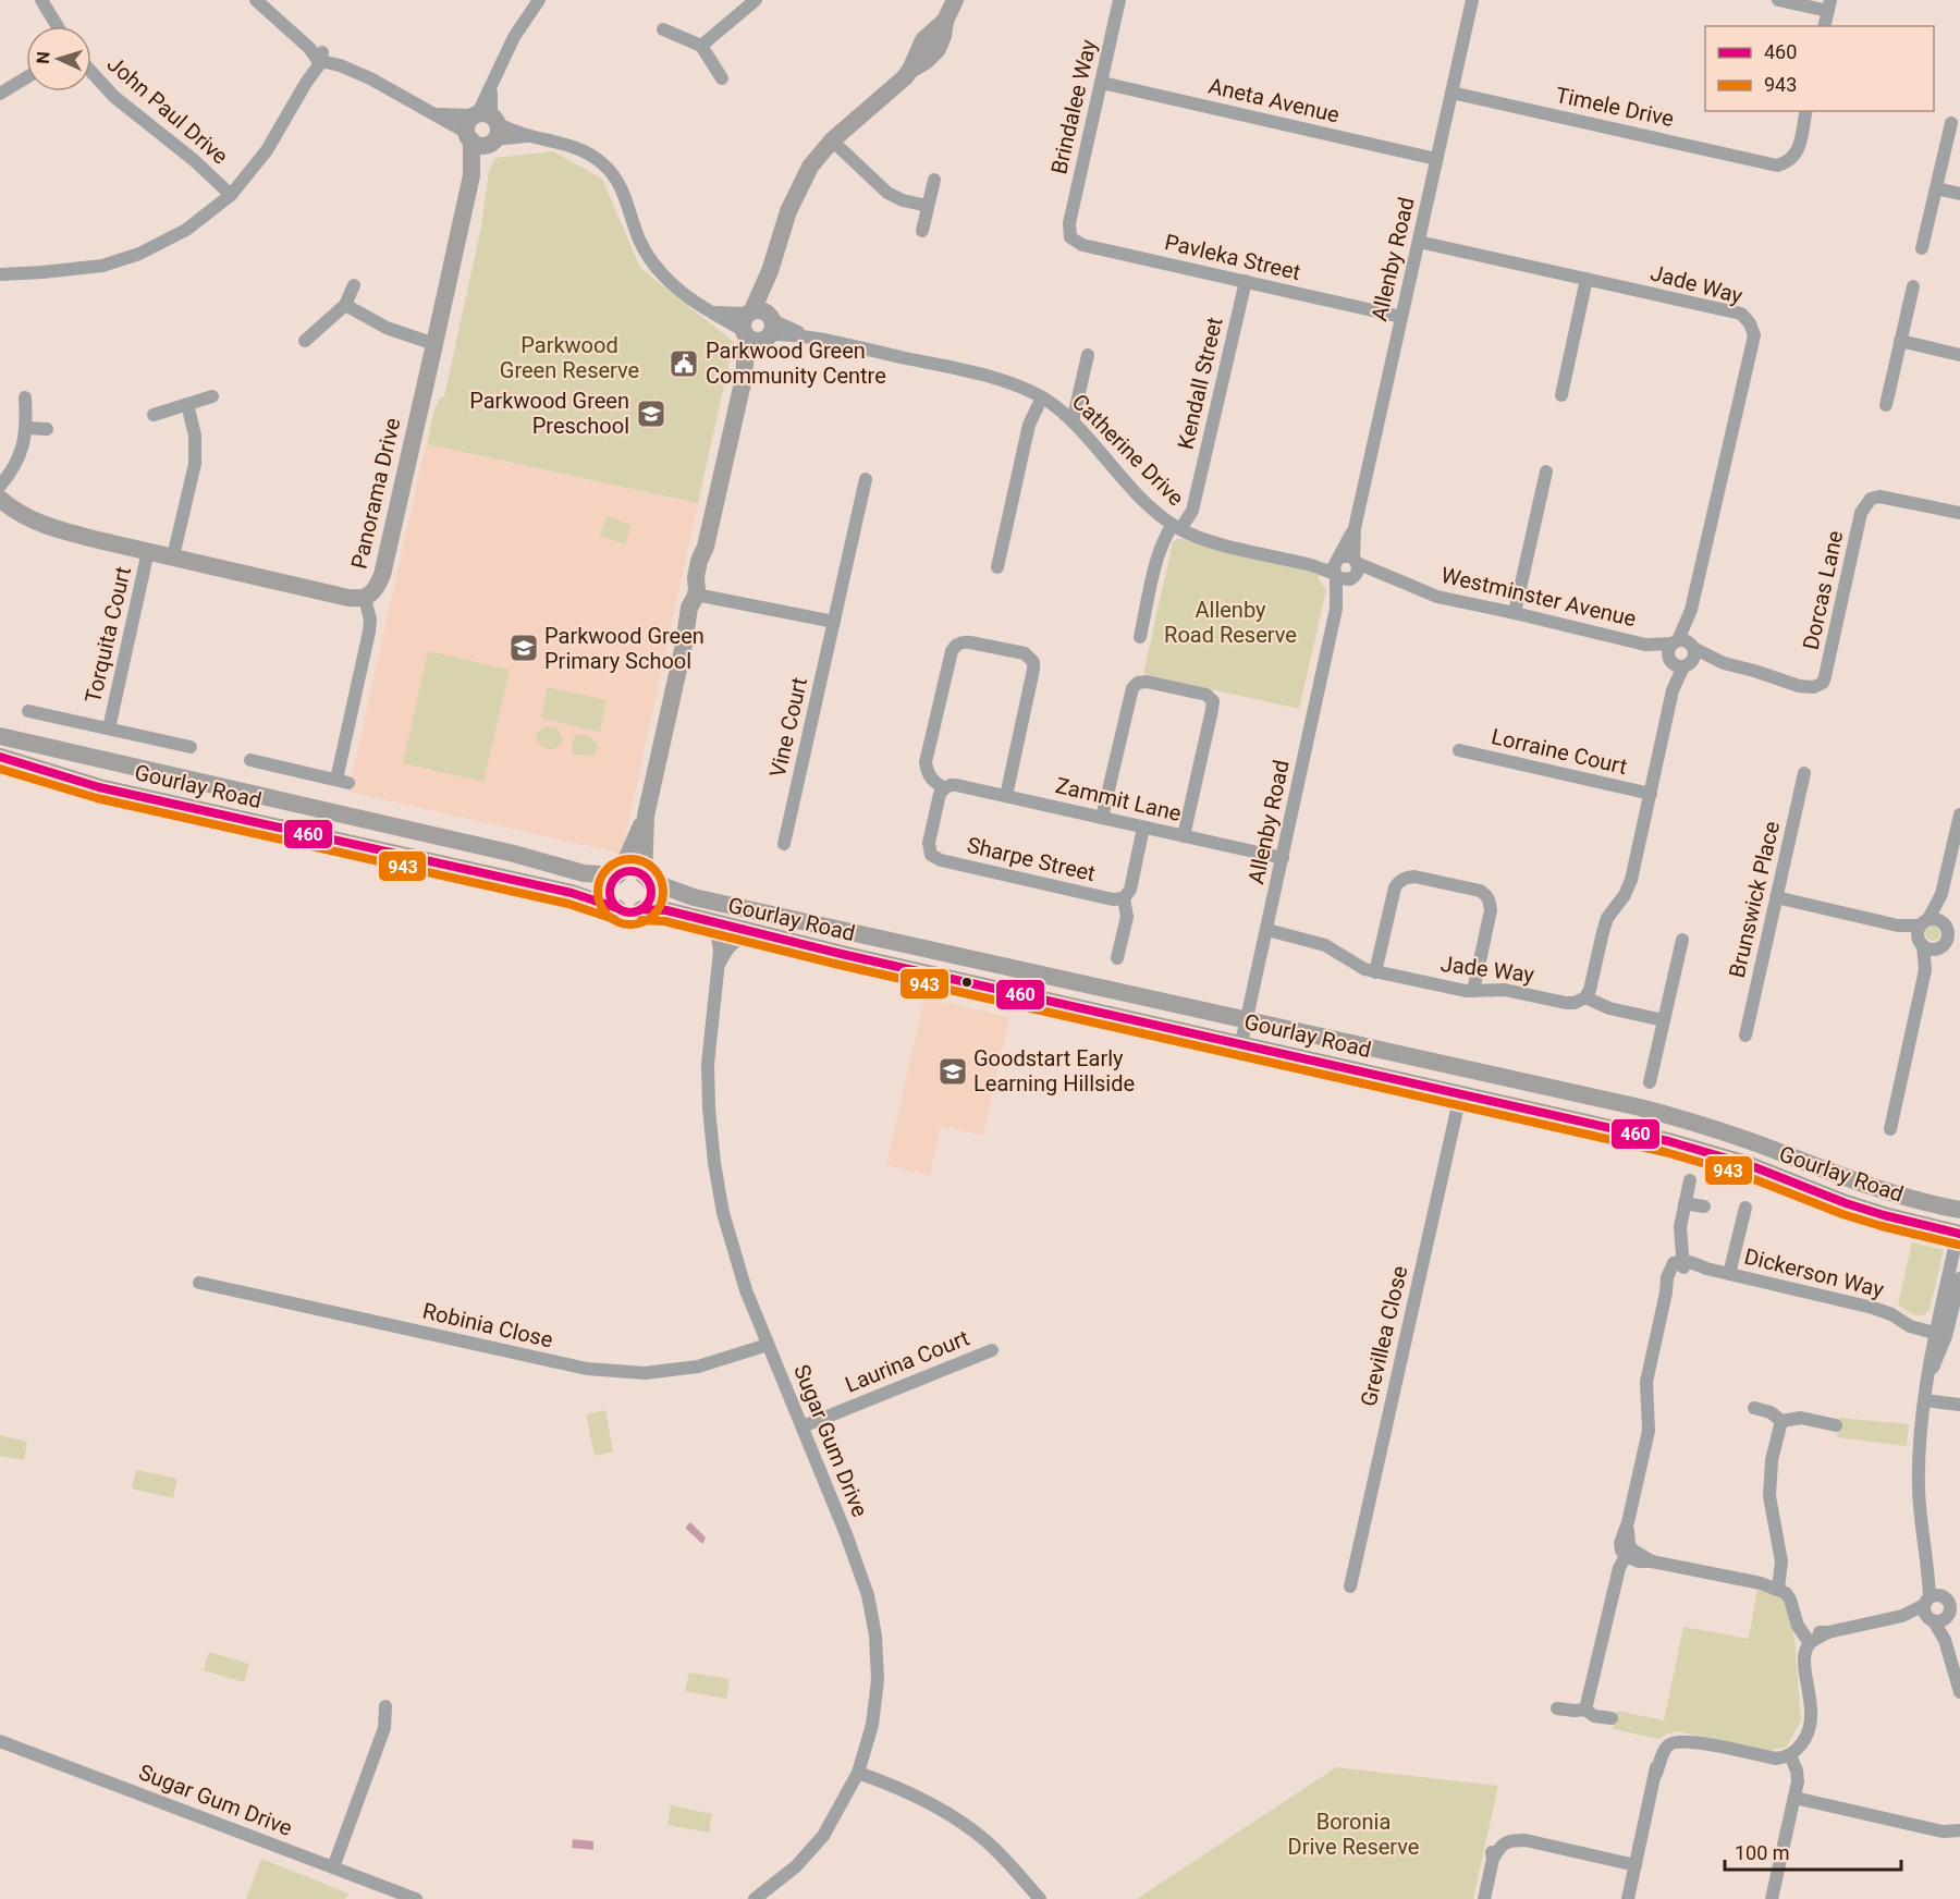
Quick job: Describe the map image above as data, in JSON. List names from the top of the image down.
{
  "streets": {
    "main road": ["Panorama Drive", "Gourlay Road"],
    "street": [
      "Aneta Avenue",
      "Brindalee Way",
      "Timele Drive",
      "John Paul Drive",
      "Pavleka Street",
      "Allenby Road",
      "Jade Way",
      "Kendall Street",
      "Catherine Drive",
      "Dorcas Lane",
      "Westminster Avenue",
      "Torquita Court",
      "Vine Court",
      "Lorraine Court",
      "Zammit Lane",
      "Sharpe Street",
      "Brunswick Place",
      "Dickerson Way",
      "Robinia Close",
      "Grevillea Close",
      "Laurina Court",
      "Sugar Gum Drive"
    ]
  },
  "crossings": [
    ["Aneta Avenue", "Brindalee Way"],
    ["Aneta Avenue", "Allenby Road"],
    ["Brindalee Way", "Pavleka Street"],
    ["Timele Drive", "Allenby Road"],
    ["Pavleka Street", "Allenby Road"],
    ["Pavleka Street", "Kendall Street"],
    ["Allenby Road", "Jade Way"],
    ["Allenby Road", "Catherine Drive"],
    ["Allenby Road", "Westminster Avenue"],
    ["Allenby Road", "Gourlay Road"],
    ["Allenby Road", "Zammit Lane"],
    ["Jade Way", "Dorcas Lane"],
    ["Jade Way", "Westminster Avenue"],
    ["Kendall Street", "Catherine Drive"],
    ["Catherine Drive", "Panorama Drive"],
    ["Catherine Drive", "Westminster Avenue"],
    ["Panorama Drive", "Torquita Court"],
    ["Dorcas Lane", "Westminster Avenue"],
    ["Gourlay Road", "Grevillea Close"],
    ["Gourlay Road", "Sugar Gum Drive"],
    ["Zammit Lane", "Sharpe Street"],
    ["Robinia Close", "Sugar Gum Drive"],
    ["Laurina Court", "Sugar Gum Drive"]
  ],
  "parks": ["Parkwood Green Reserve", "Allenby Road Reserve", "Boronia Drive Reserve"],
  "places": {
    "public building": ["Parkwood Green Community Centre"],
    "school or university": ["Parkwood Green Preschool", "Parkwood Green Primary School", "Goodstart Early Learning Hillside"]
  },
  "lines": ["transit line 460", "transit line 943"],
  "legend": ["460", "943"],
  "scale_bar": "100 m",
  "north": "left"
}
